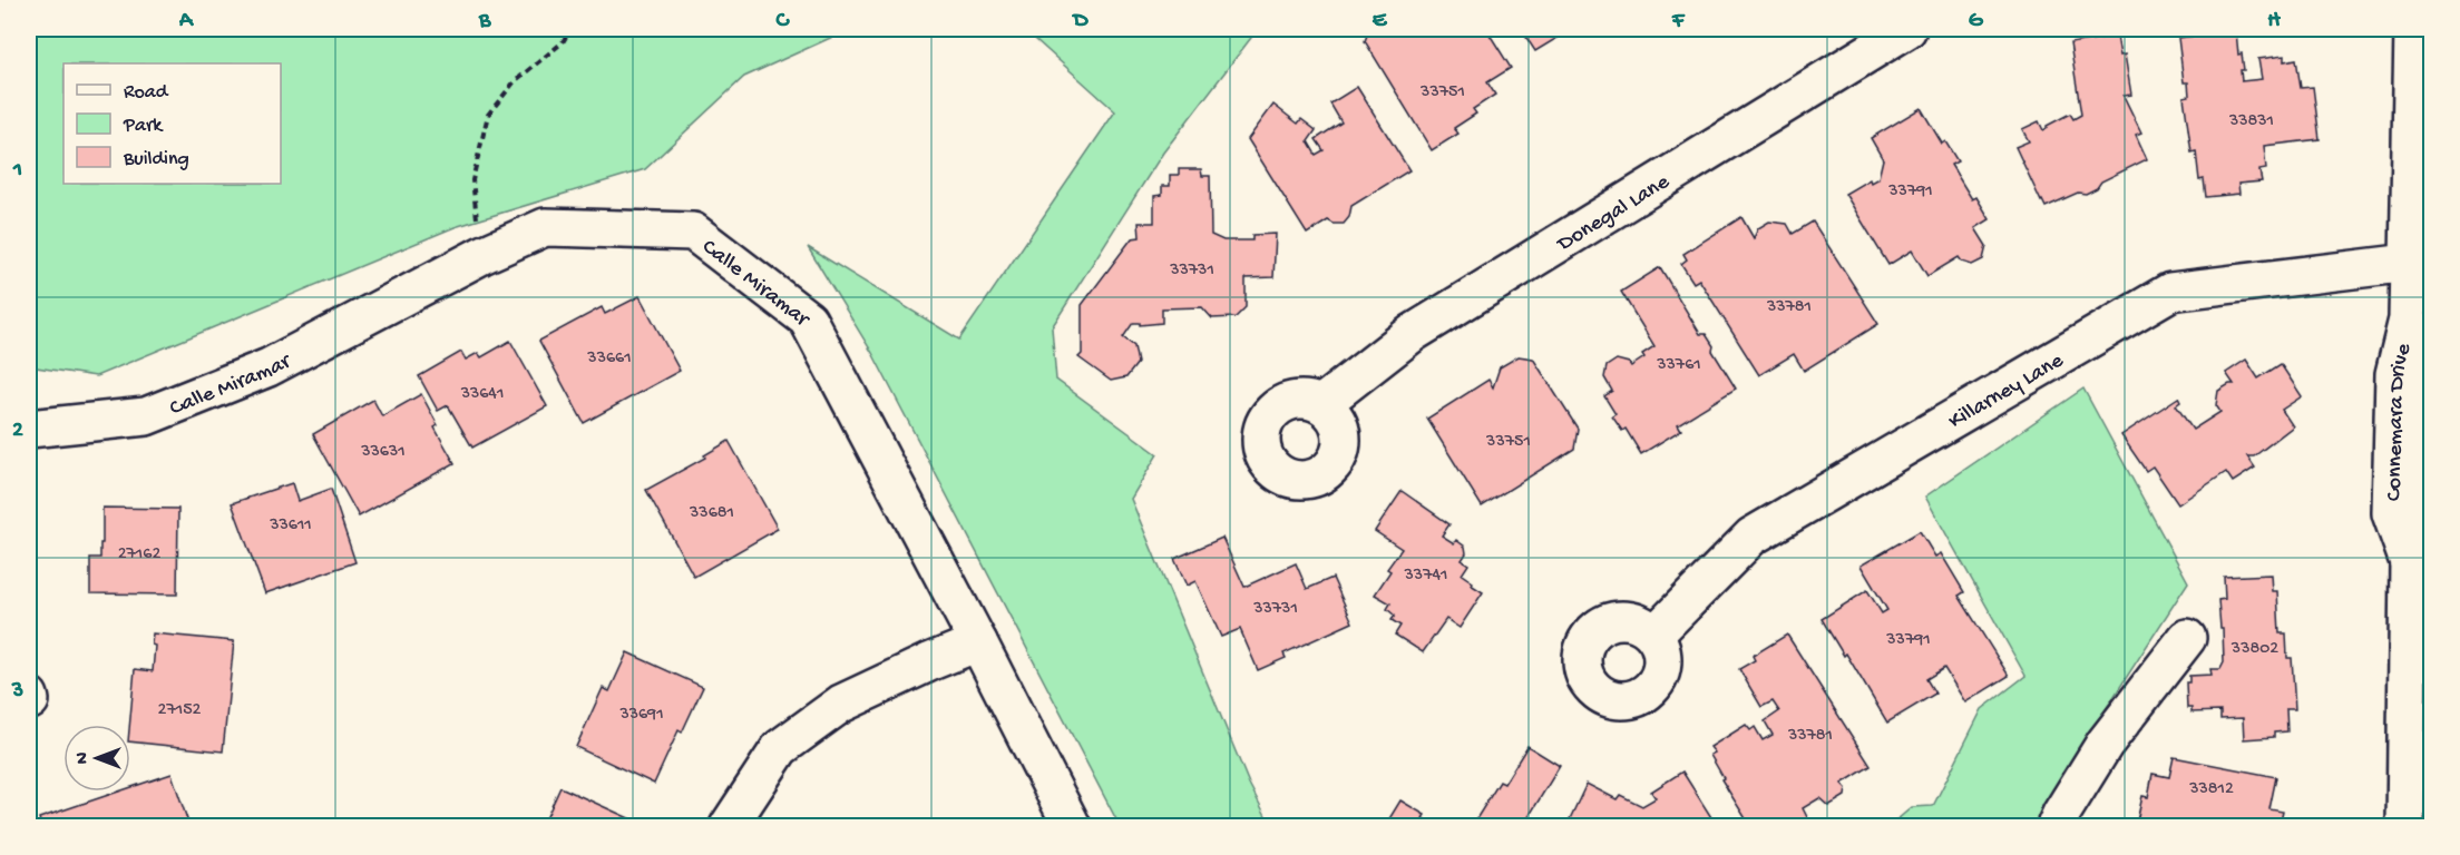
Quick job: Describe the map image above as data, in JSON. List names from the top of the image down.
{
  "streets": {
    "street": [
      "Donegal Lane",
      "Calle Miramar",
      "Killarney Lane",
      "Connemara Drive"
    ]
  },
  "crossings": [
    ["Killarney Lane", "Connemara Drive"]
  ],
  "house_numbers": [
    "33751",
    "33831",
    "33791",
    "33731",
    "33781",
    "33661",
    "33761",
    "33641",
    "33751",
    "33631",
    "33681",
    "33611",
    "27162",
    "33741",
    "33731",
    "33791",
    "33802",
    "27152",
    "33691",
    "33781",
    "33812"
  ],
  "legend": ["Road", "Park", "Building"],
  "north": "left",
  "grid": {
    "columns": [
      "A",
      "B",
      "C",
      "D",
      "E",
      "F",
      "G",
      "H"
    ],
    "rows": ["1", "2", "3"]
  }
}
